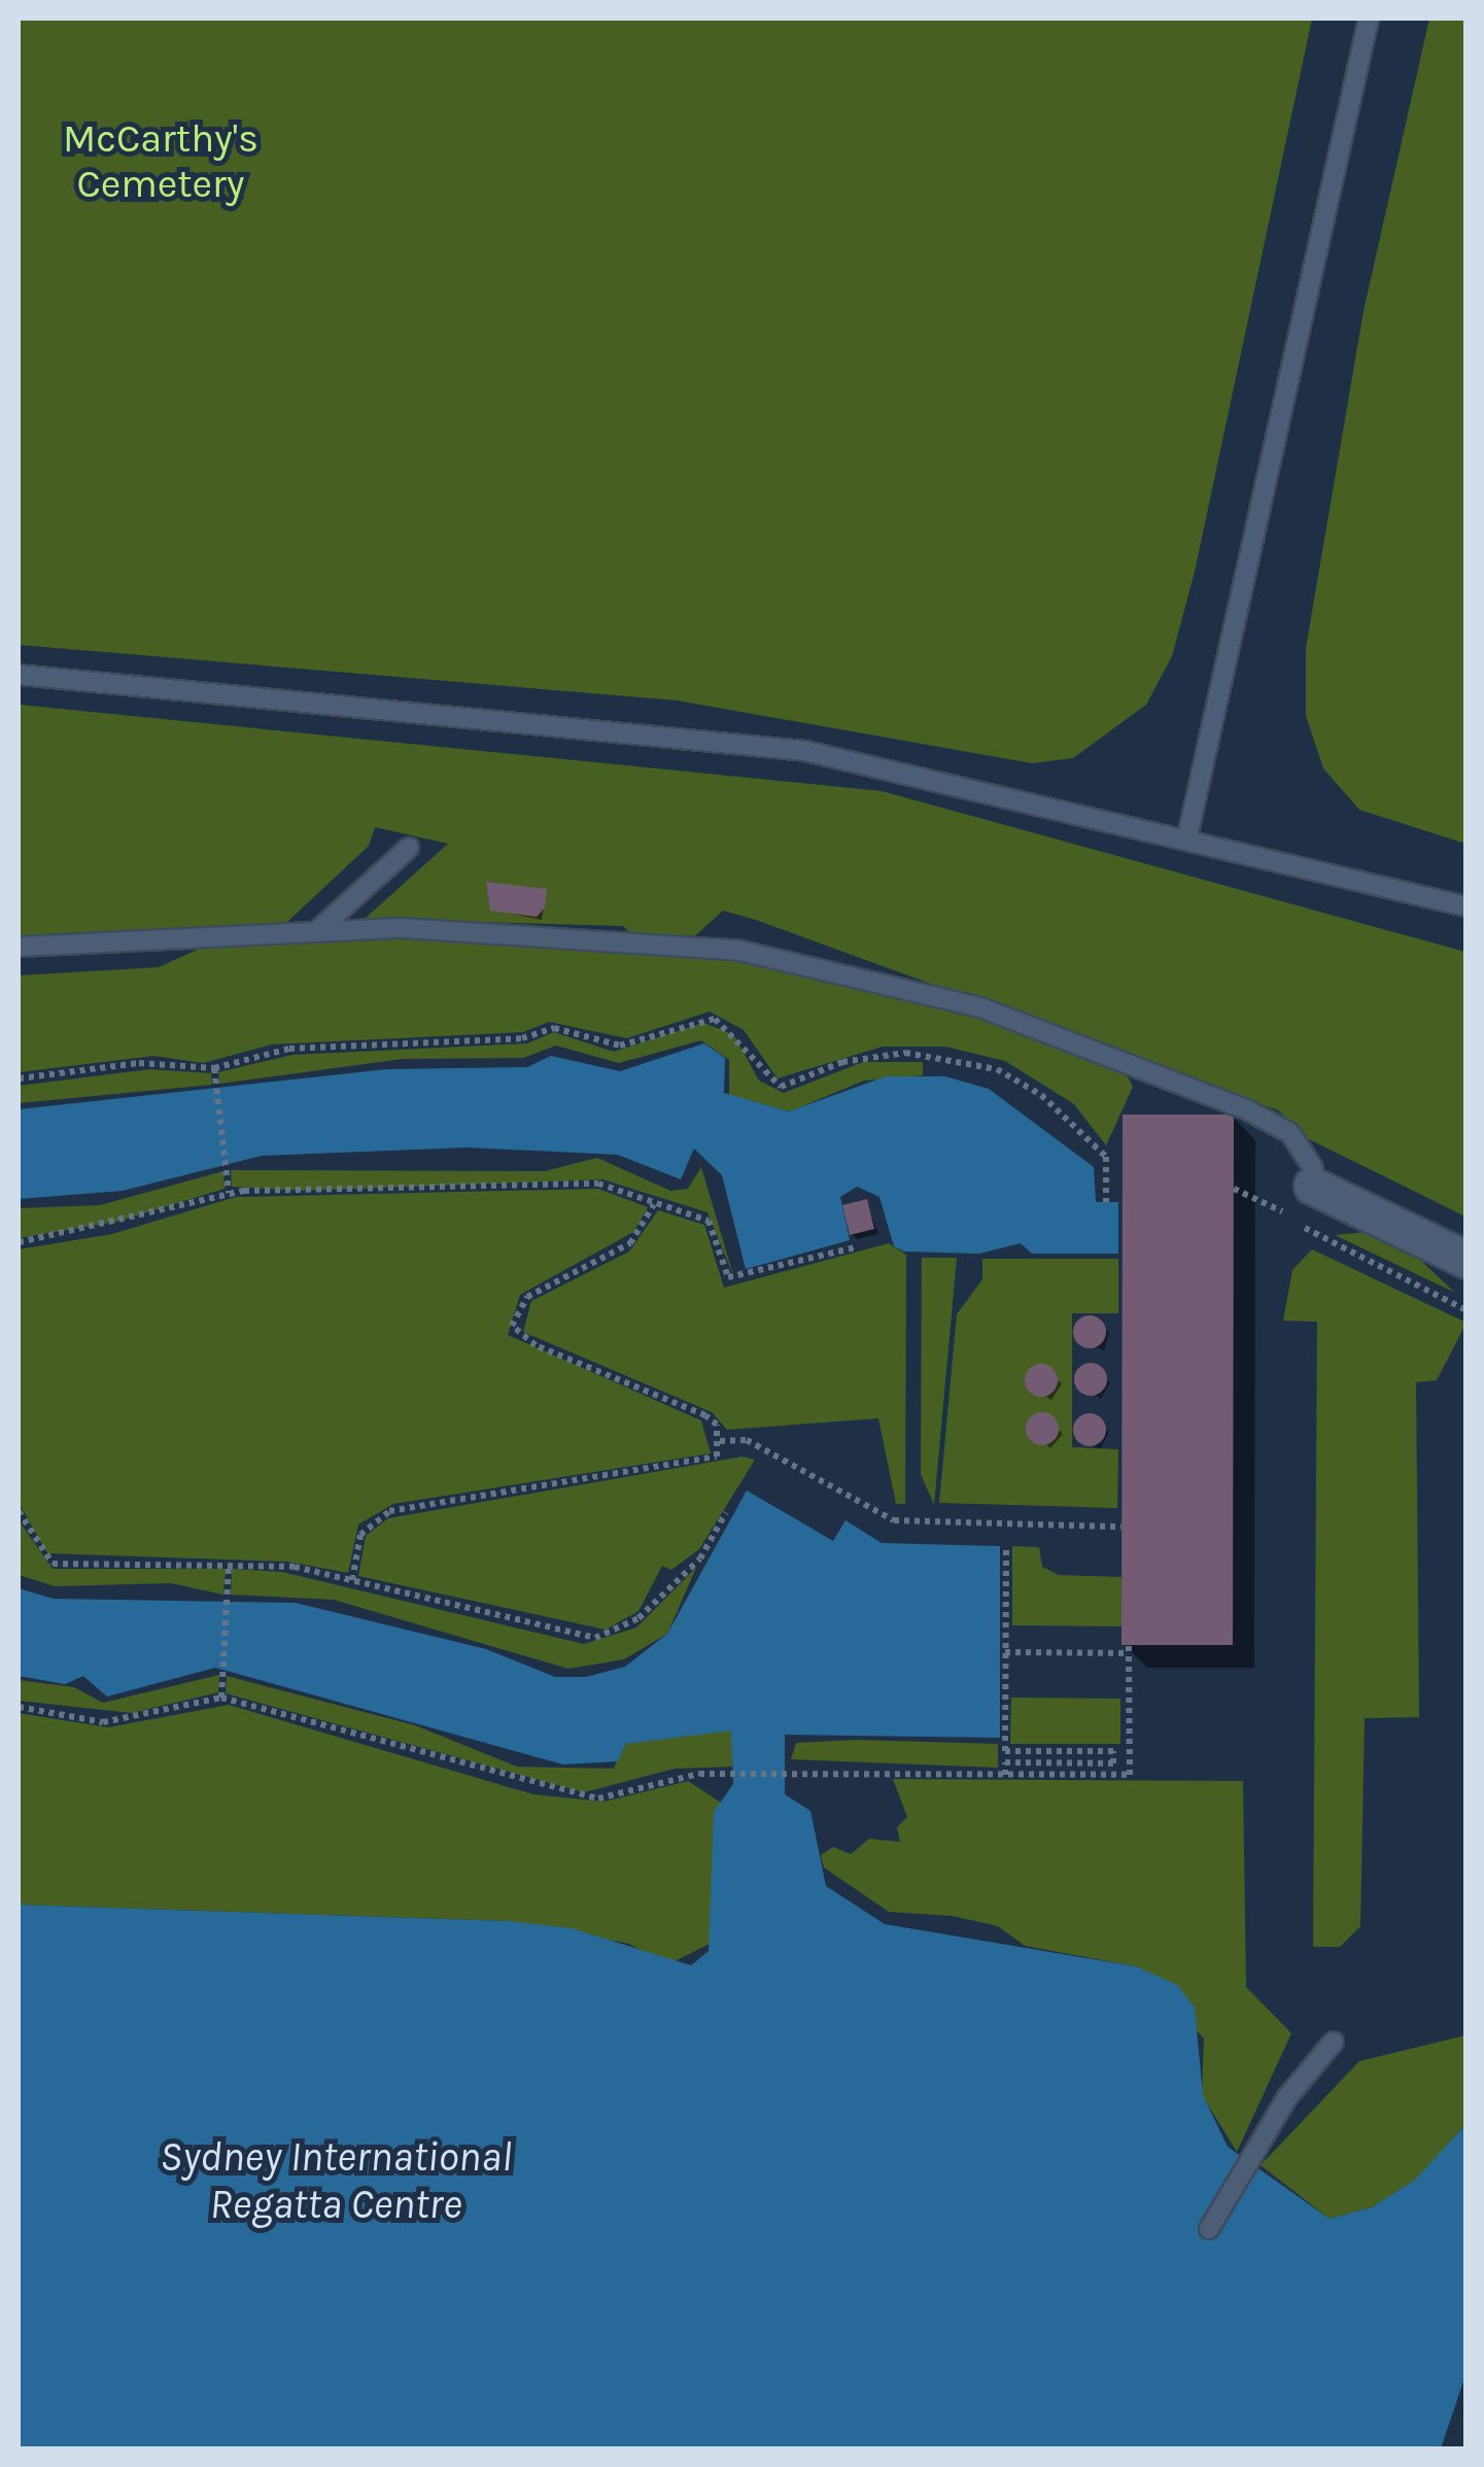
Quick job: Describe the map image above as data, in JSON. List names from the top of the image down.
{
  "water": ["Sydney International Regatta Centre"],
  "parks": ["McCarthy's Cemetery"]
}
